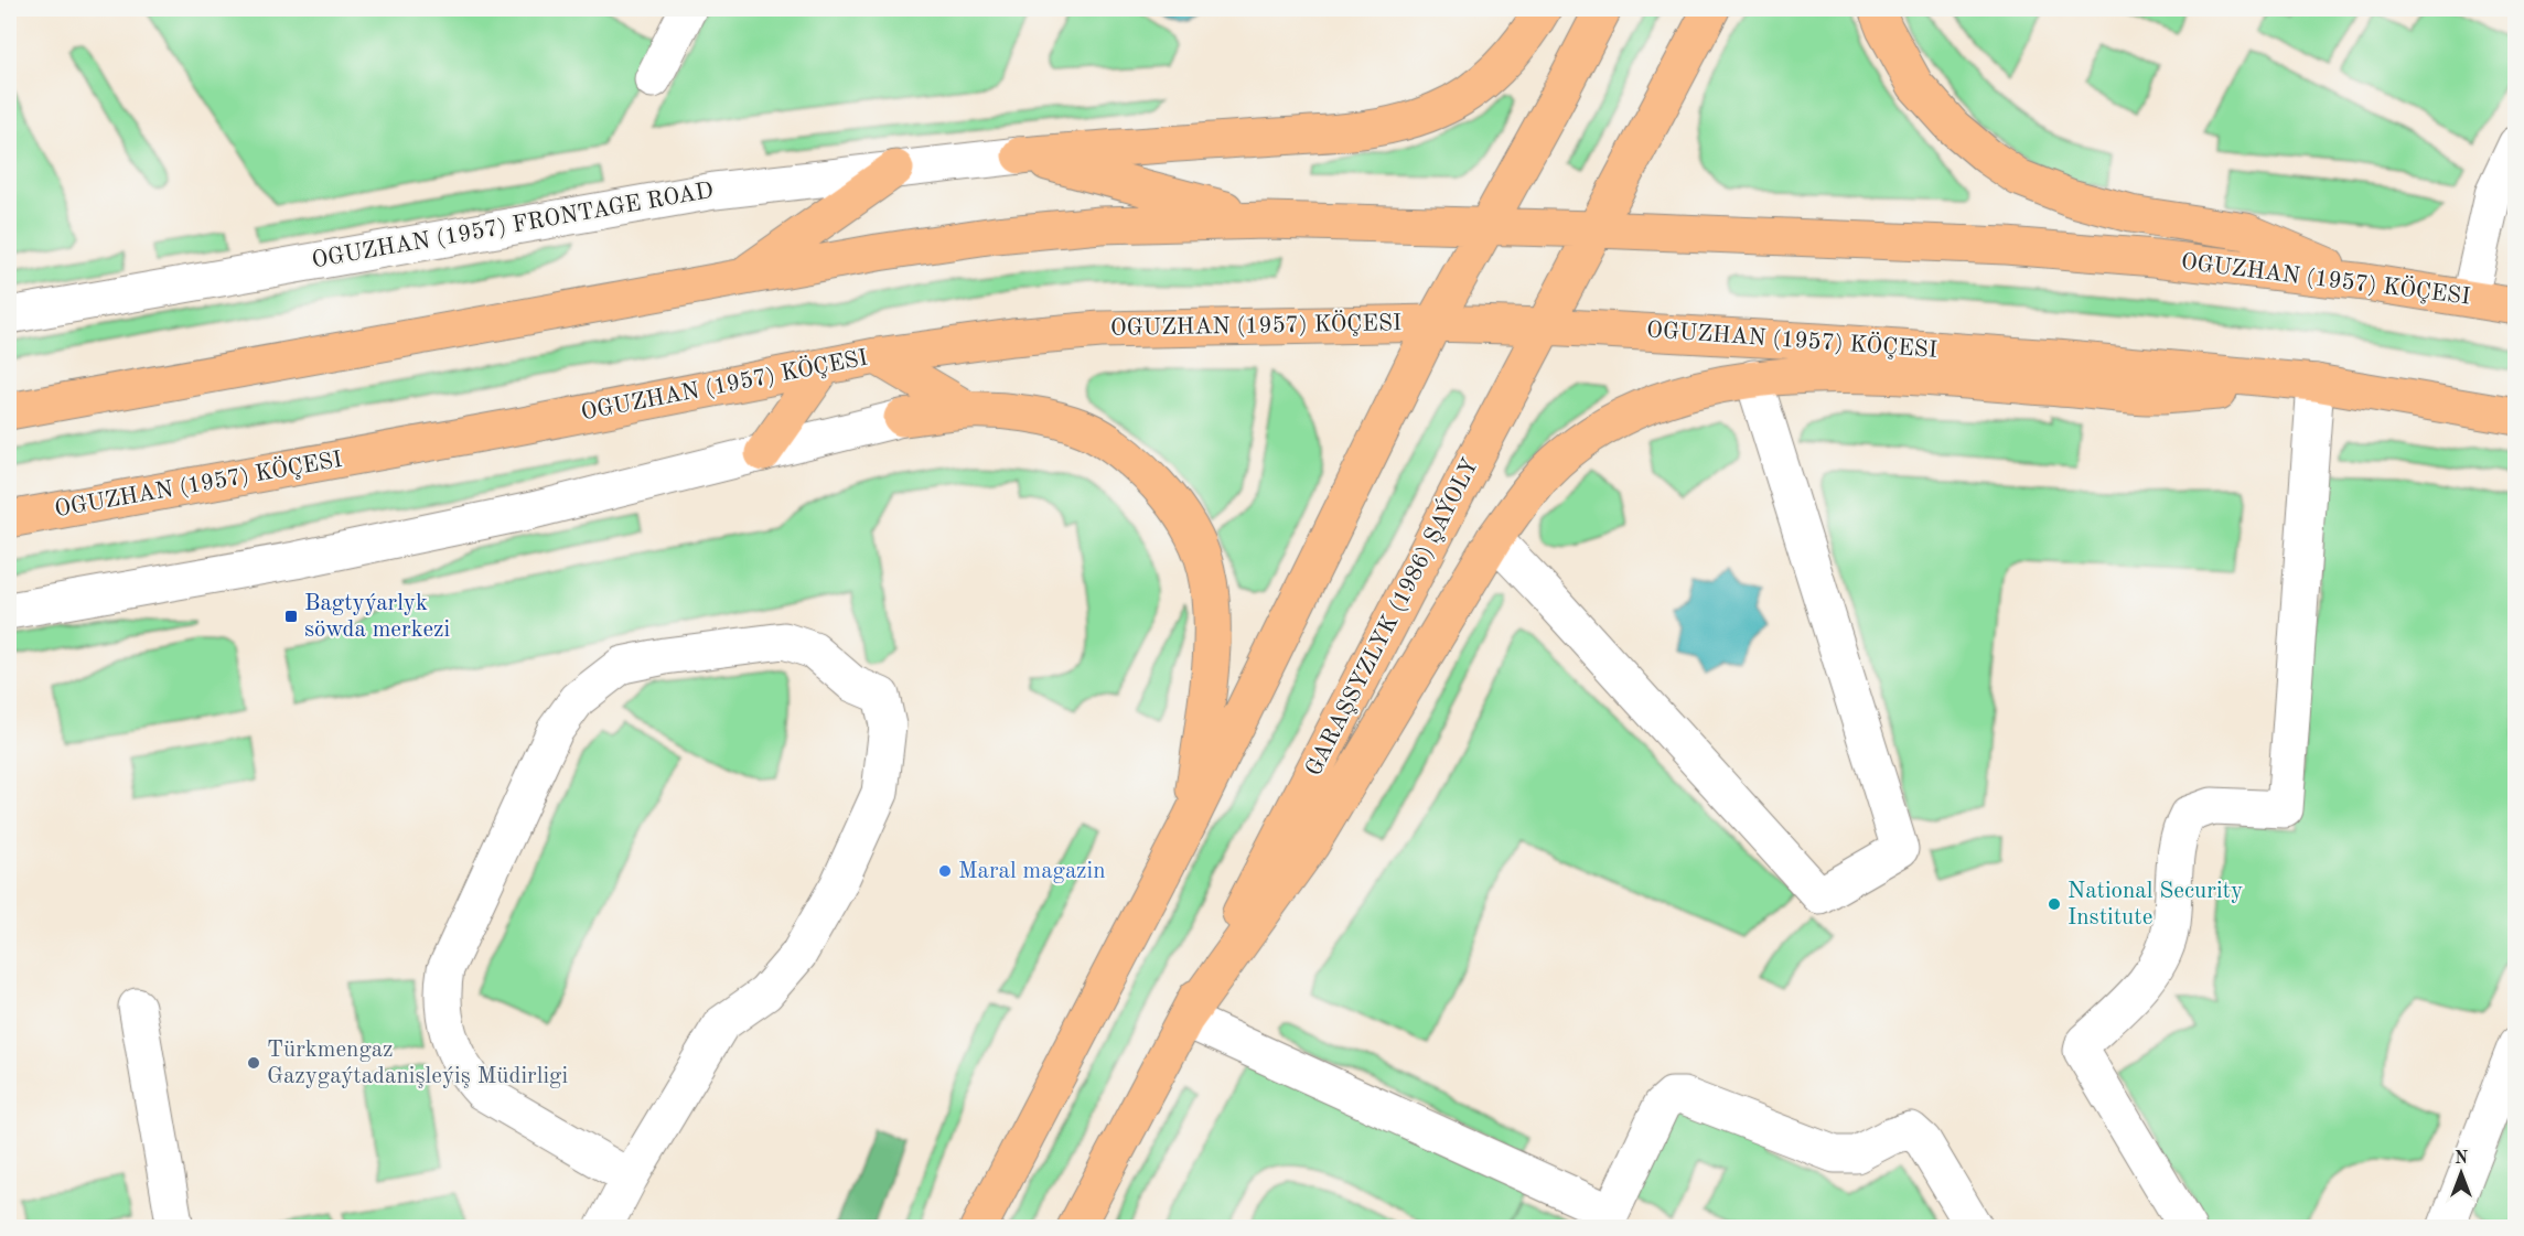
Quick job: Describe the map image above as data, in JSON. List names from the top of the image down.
{
  "streets": {
    "main road": ["OGUZHAN (1957) KÖÇESI", "GARAŞSYZLYK (1986) ŞAÝOLY"],
    "street": ["OGUZHAN (1957) FRONTAGE ROAD"]
  },
  "crossings": [
    ["OGUZHAN (1957) KÖÇESI", "GARAŞSYZLYK (1986) ŞAÝOLY"]
  ],
  "places": {
    "transit": ["Bagtyýarlyk söwda merkezi"],
    "other": ["Maral magazin", "National Security Institute", "Türkmengaz Gazygaýtadanişleýiş Müdirligi"]
  },
  "north": "top"
}
